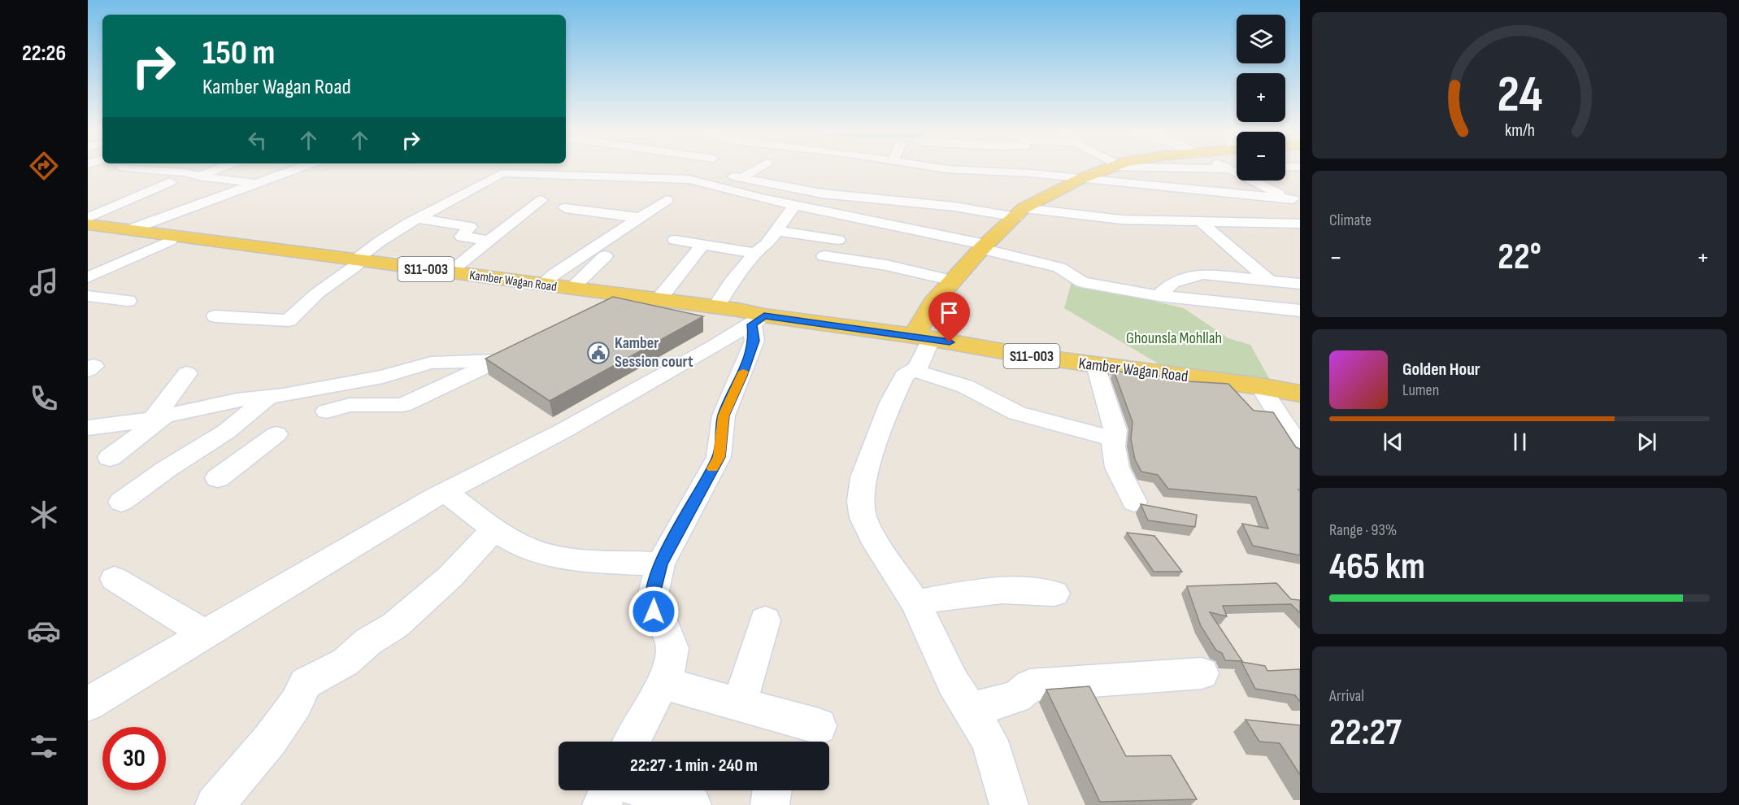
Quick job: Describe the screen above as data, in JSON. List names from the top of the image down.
{
  "streets": {
    "main road": ["S11-003", "Kamber Wagan Road"]
  },
  "parks": ["Ghounsla Mohllah"],
  "places": {
    "public building": ["Kamber Session court"]
  },
  "page": {
    "tabs": "22:26",
    "map_buttons": ["+", "−"],
    "turn": ["150 m", "Kamber Wagan Road"],
    "tile": [
      "Climate",
      ["Range · 93%", "465 km"],
      ["Arrival", "22:27"]
    ],
    "heat": ["−", "22°", "+"],
    "song": ["Golden Hour", "Lumen"],
    "limit": "30",
    "trip": "22:27 · 1 min · 240 m",
    "gauge": ["24", "km/h"]
  }
}
